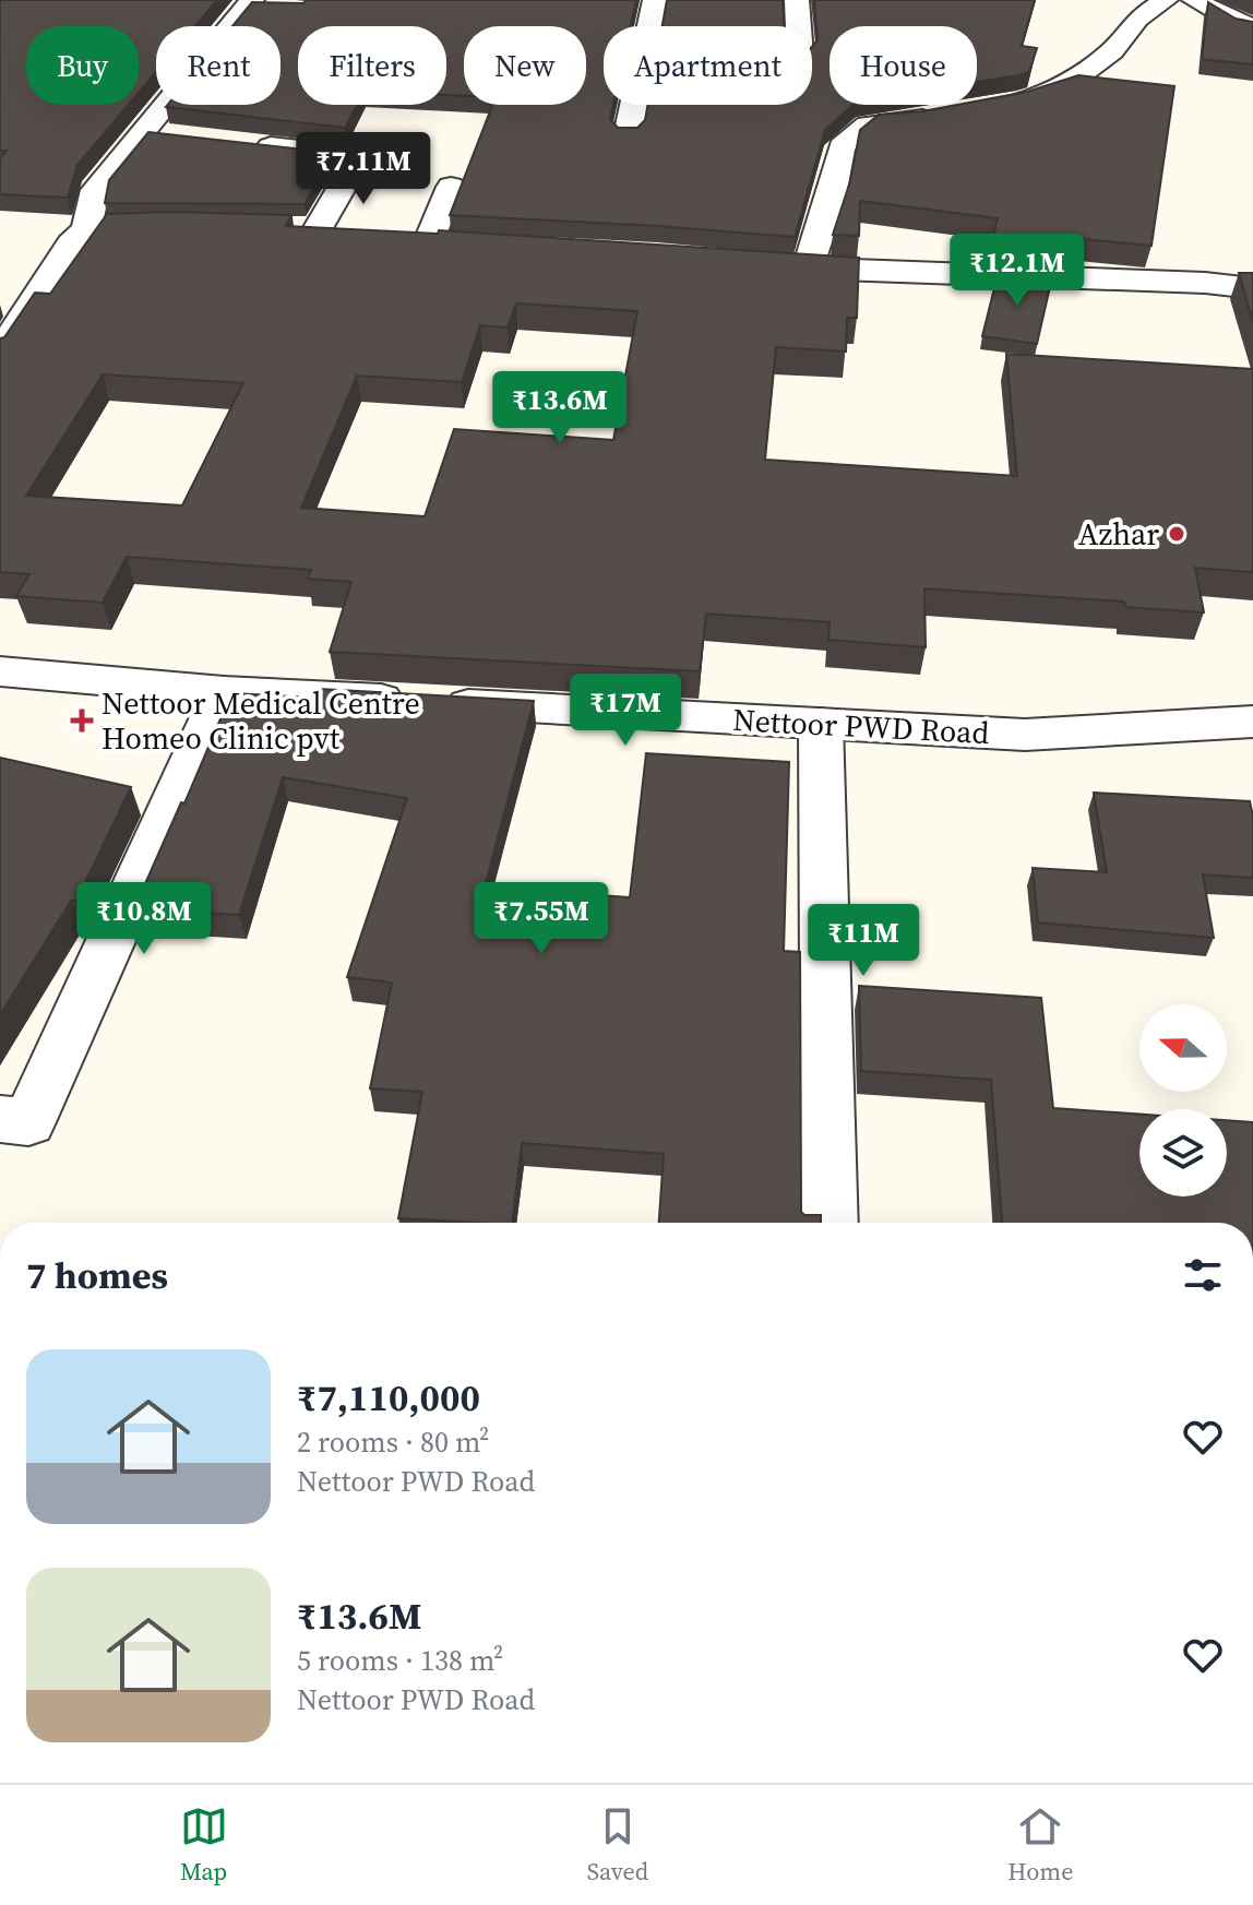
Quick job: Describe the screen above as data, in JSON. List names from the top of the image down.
{
  "streets": {
    "street": ["Nettoor PWD Road"]
  },
  "places": {
    "other": ["Azhar"],
    "health": ["Nettoor Medical Centre Homeo Clinic pvt"]
  },
  "north": "left",
  "page": {
    "chip": [
      "Buy",
      "Rent",
      "Filters",
      "New",
      "Apartment",
      "House"
    ],
    "price": [
      "₹7.11M",
      "₹12.1M",
      "₹13.6M",
      "₹17M",
      "₹10.8M",
      "₹7.55M",
      "₹11M"
    ],
    "heading": "7 homes",
    "list": [
      {
        "name": "₹7,110,000",
        "note": "2 rooms · 80 m² · Nettoor PWD Road"
      },
      {
        "name": "₹13.6M",
        "note": "5 rooms · 138 m² · Nettoor PWD Road"
      }
    ],
    "tabs": ["Map", "Saved", "Home"]
  }
}
